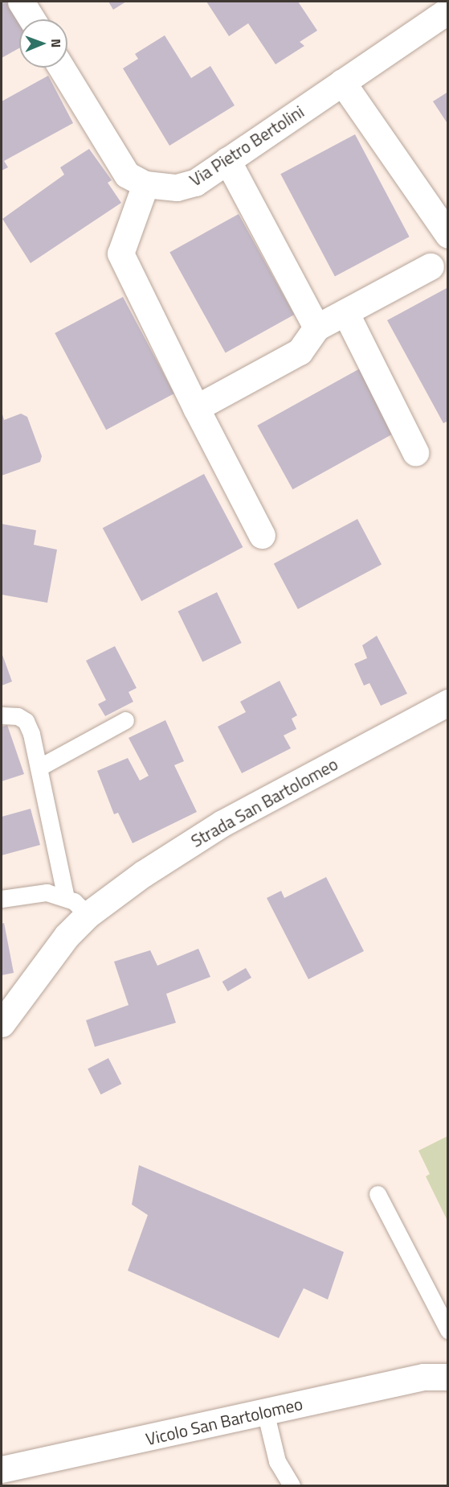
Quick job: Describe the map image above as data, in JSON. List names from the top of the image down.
{
  "streets": {
    "street": ["Via Pietro Bertolini", "Strada San Bartolomeo", "Vicolo San Bartolomeo"]
  },
  "north": "right"
}
